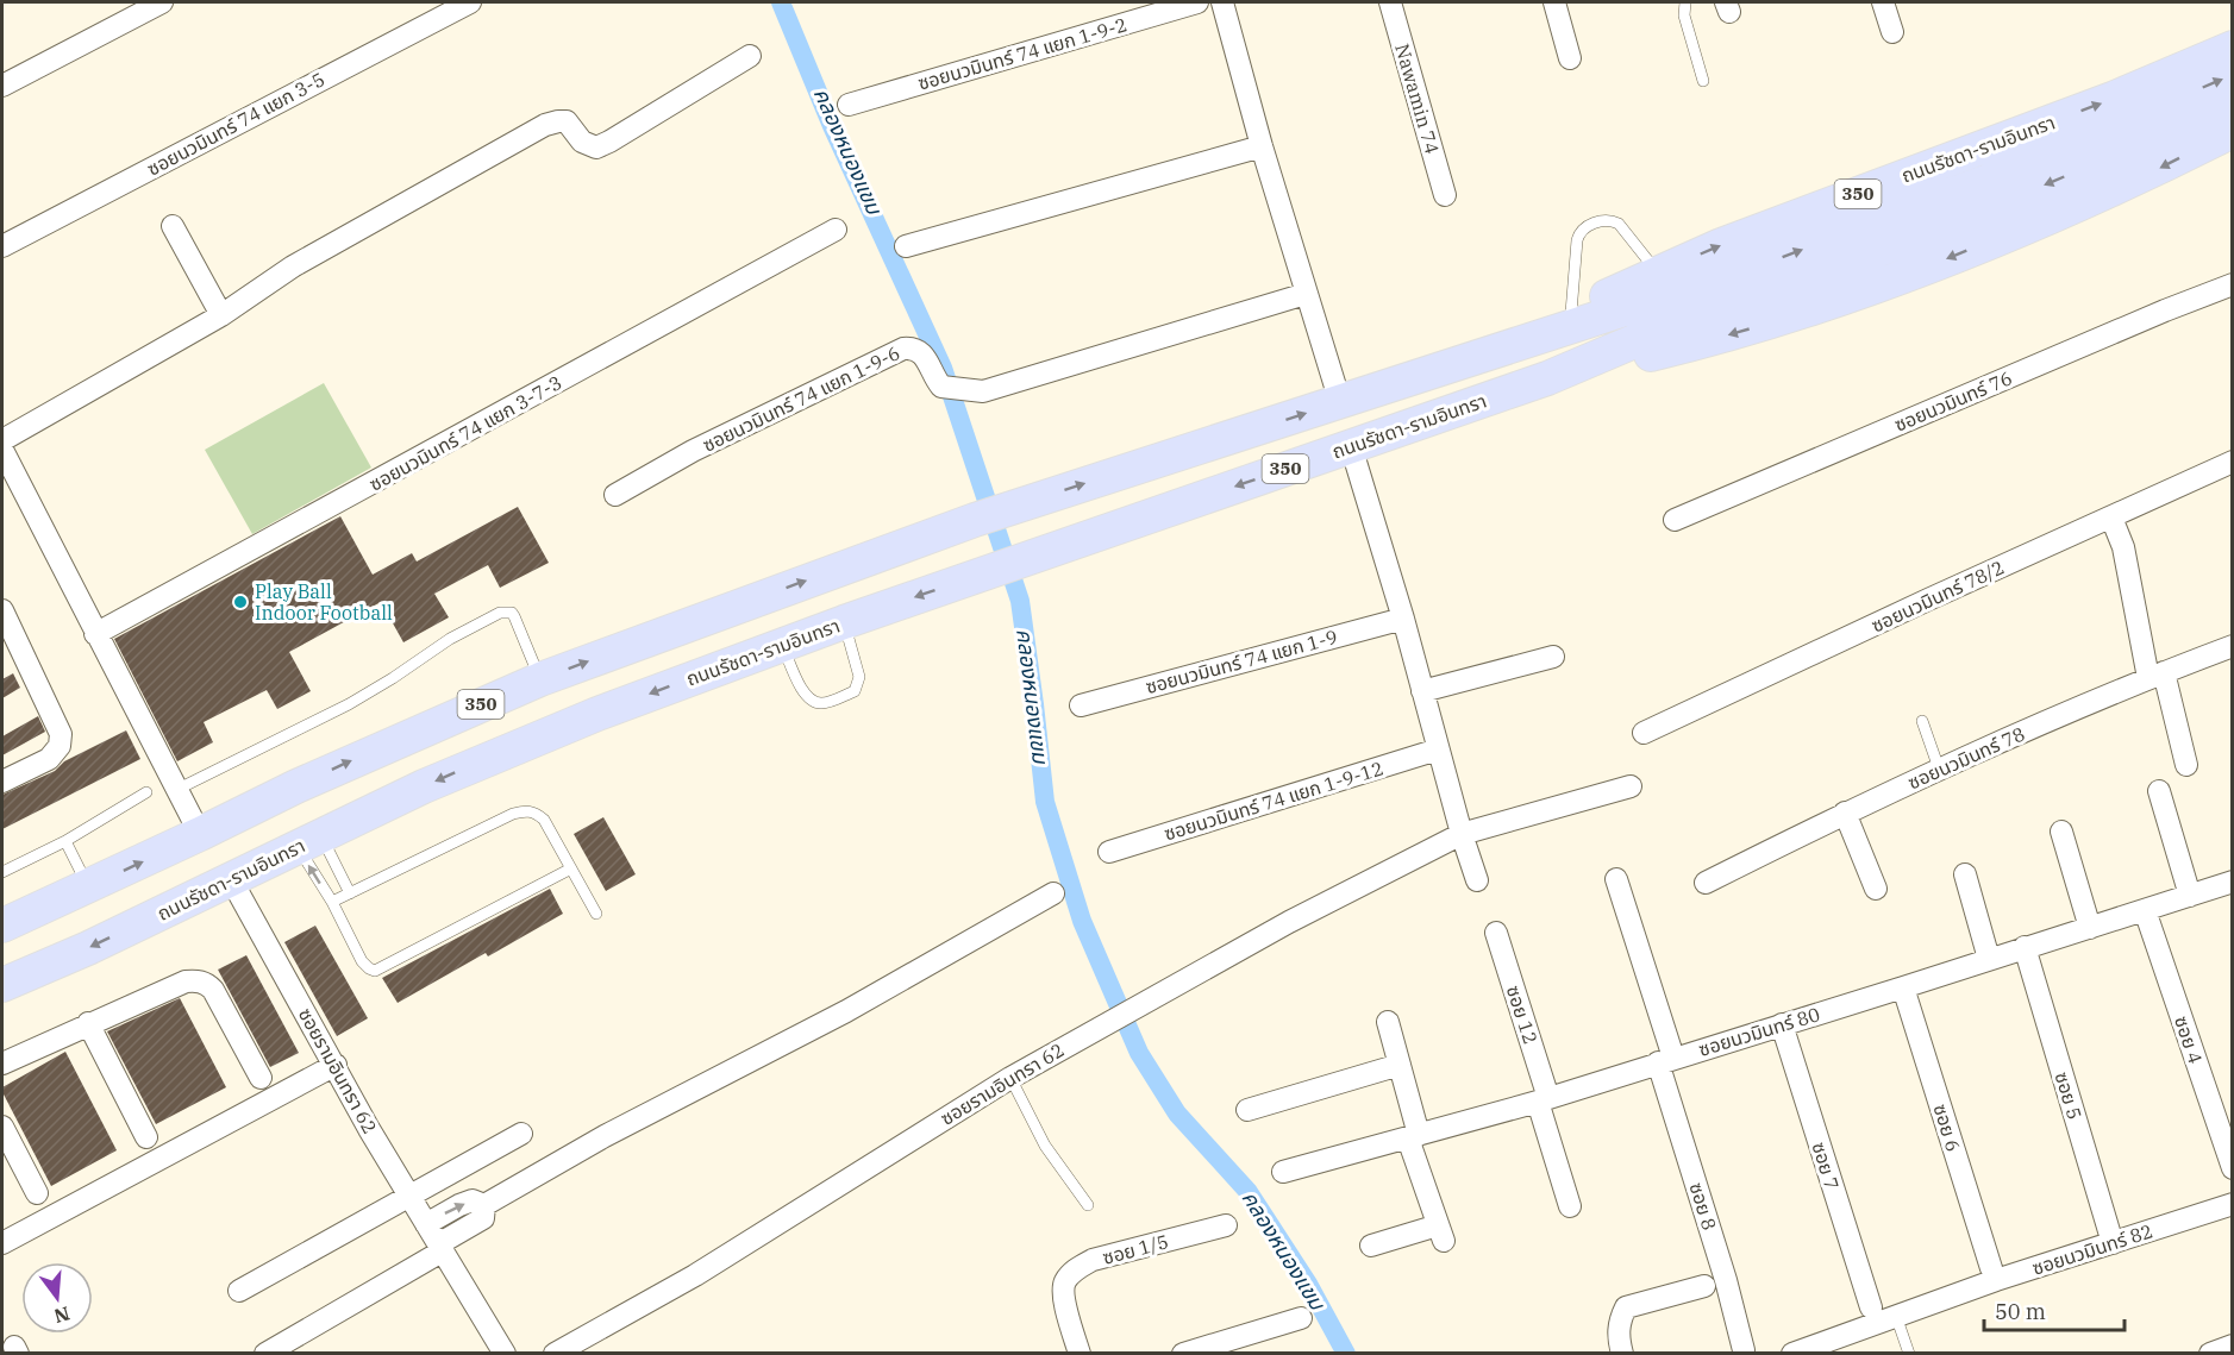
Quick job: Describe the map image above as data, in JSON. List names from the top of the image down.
{
  "streets": {
    "main road": ["ถนนรัชดา-รามอินทรา", "350"],
    "street": [
      "ซอยนวมินทร์ 74 แยก 1-9-2",
      "Nawamin 74",
      "ซอยนวมินทร์ 74 แยก 3-5",
      "ซอยนวมินทร์ 74 แยก 1-9-6",
      "ซอยนวมินทร์ 76",
      "ซอยนวมินทร์ 74 แยก 3-7-3",
      "ซอยนวมินทร์ 78/2",
      "ซอยนวมินทร์ 74 แยก 1-9",
      "ซอยนวมินทร์ 78",
      "ซอยนวมินทร์ 74 แยก 1-9-12",
      "ซอย 12",
      "ซอยนวมินทร์ 80",
      "ซอย 4",
      "ซอยรามอินทรา 62",
      "ซอย 5",
      "ซอย 6",
      "ซอย 7",
      "ซอย 8",
      "ซอย 1/5",
      "ซอยนวมินทร์ 82"
    ]
  },
  "crossings": [
    ["ถนนรัชดา-รามอินทรา", "ซอยรามอินทรา 62"],
    ["ซอย 12", "ซอยนวมินทร์ 80"],
    ["ซอยนวมินทร์ 80", "ซอย 4"],
    ["ซอยนวมินทร์ 80", "ซอย 5"],
    ["ซอยนวมินทร์ 80", "ซอย 6"],
    ["ซอยนวมินทร์ 80", "ซอย 7"],
    ["ซอยนวมินทร์ 80", "ซอย 8"],
    ["ซอย 5", "ซอยนวมินทร์ 82"]
  ],
  "water": ["คลองหนองแขม"],
  "places": ["Play Ball Indoor Football"],
  "scale_bar": "50 m",
  "north": "bottom"
}
